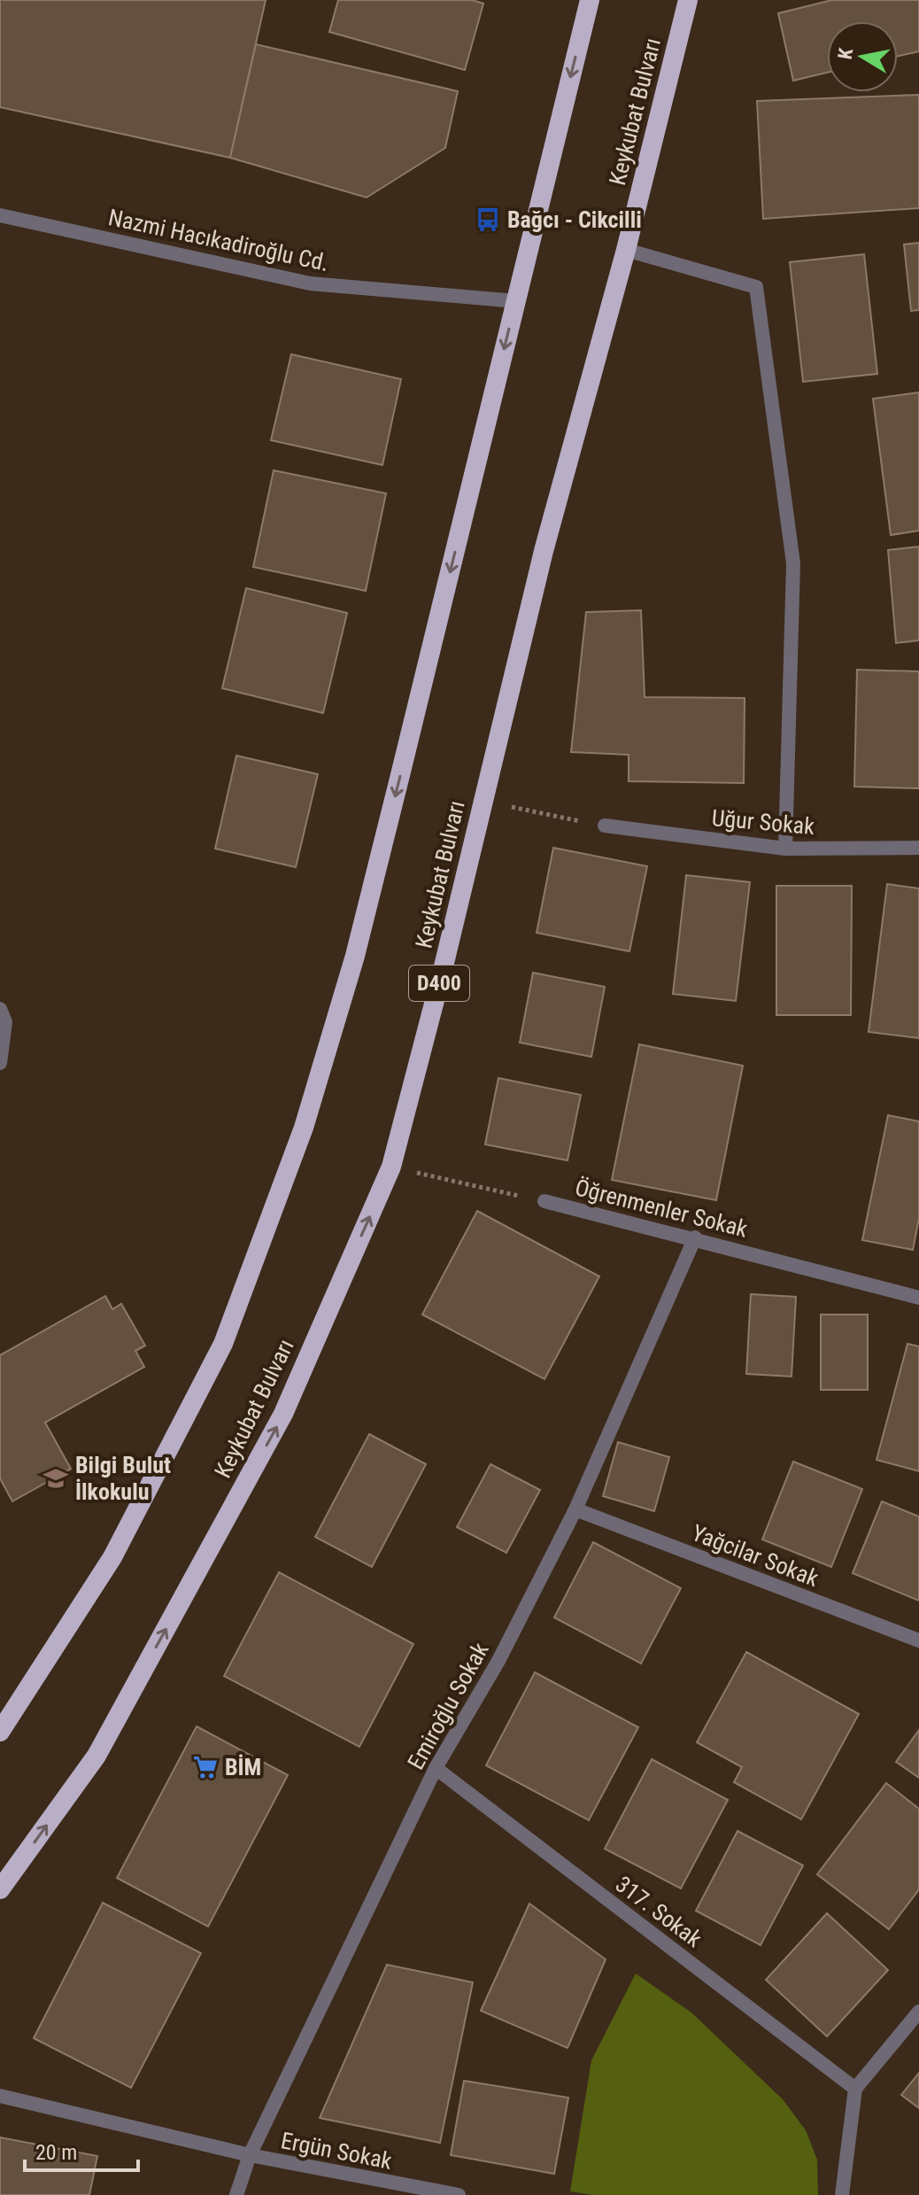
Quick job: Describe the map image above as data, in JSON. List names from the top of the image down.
{
  "streets": {
    "highway": ["Keykubat Bulvarı", "D400"],
    "street": [
      "Nazmi Hacıkadiroğlu Cd.",
      "Uğur Sokak",
      "Öğrenmenler Sokak",
      "Yağcilar Sokak",
      "Emiroğlu Sokak",
      "317. Sokak",
      "Ergün Sokak"
    ]
  },
  "crossings": [
    ["Keykubat Bulvarı", "Öğrenmenler Sokak"],
    ["Öğrenmenler Sokak", "Emiroğlu Sokak"],
    ["Yağcilar Sokak", "Emiroğlu Sokak"],
    ["Emiroğlu Sokak", "317. Sokak"],
    ["Emiroğlu Sokak", "Ergün Sokak"]
  ],
  "places": {
    "bus stop": ["Bağcı - Cikcilli"],
    "school or university": ["Bilgi Bulut İlkokulu"],
    "supermarket": ["BİM"]
  },
  "scale_bar": "20 m",
  "north": "left"
}
